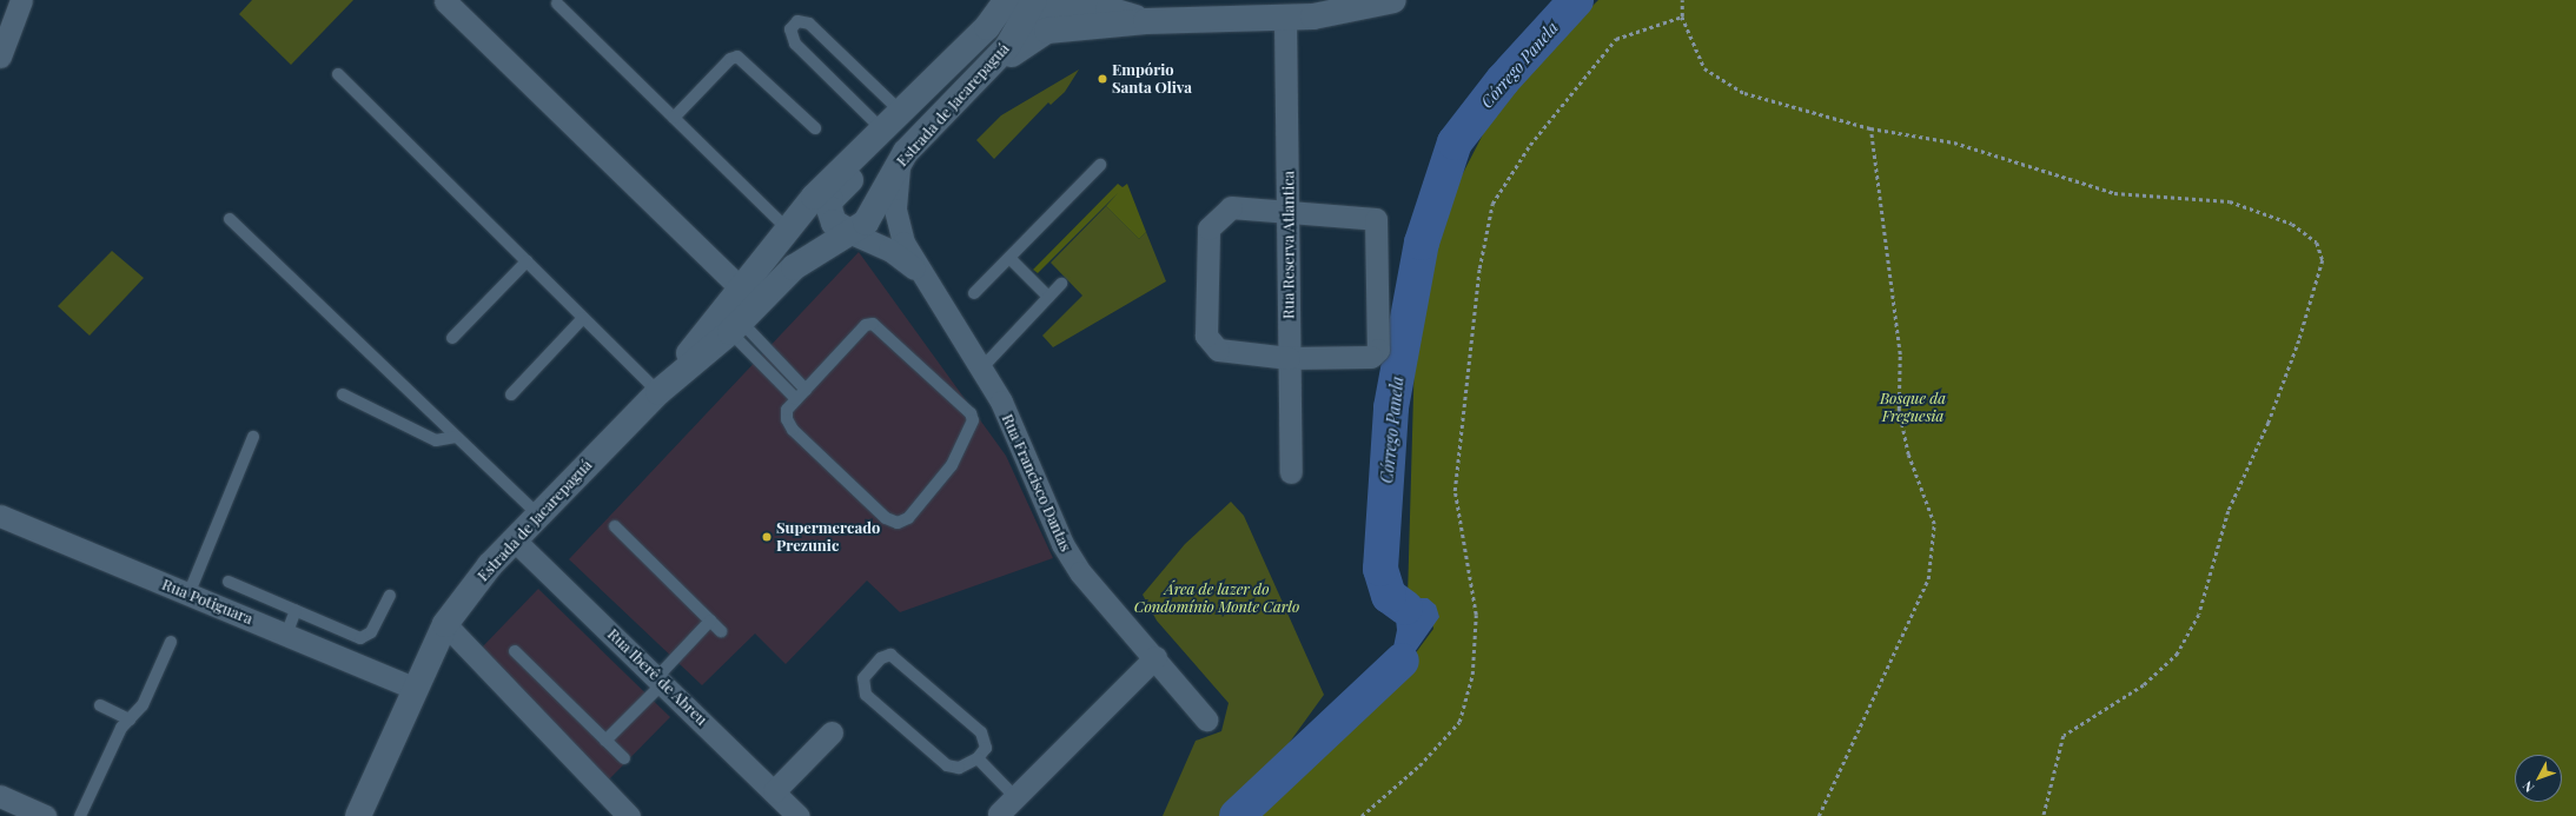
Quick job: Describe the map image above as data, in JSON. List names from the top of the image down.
{
  "streets": {
    "main road": ["Estrada de Jacarepaguá"],
    "street": [
      "Rua Reserva Atlantica",
      "Rua Francisco Dantas",
      "Rua Potiguara",
      "Rua Iberê de Abreu"
    ]
  },
  "crossings": [
    ["Estrada de Jacarepaguá", "Rua Francisco Dantas"],
    ["Estrada de Jacarepaguá", "Rua Potiguara"],
    ["Estrada de Jacarepaguá", "Rua Iberê de Abreu"]
  ],
  "water": ["Córrego Panela"],
  "parks": ["Bosque da Freguesia", "Área de lazer do Condomínio Monte Carlo"],
  "places": ["Empório Santa Oliva", "Supermercado Prezunic"],
  "north": "bottom left"
}
